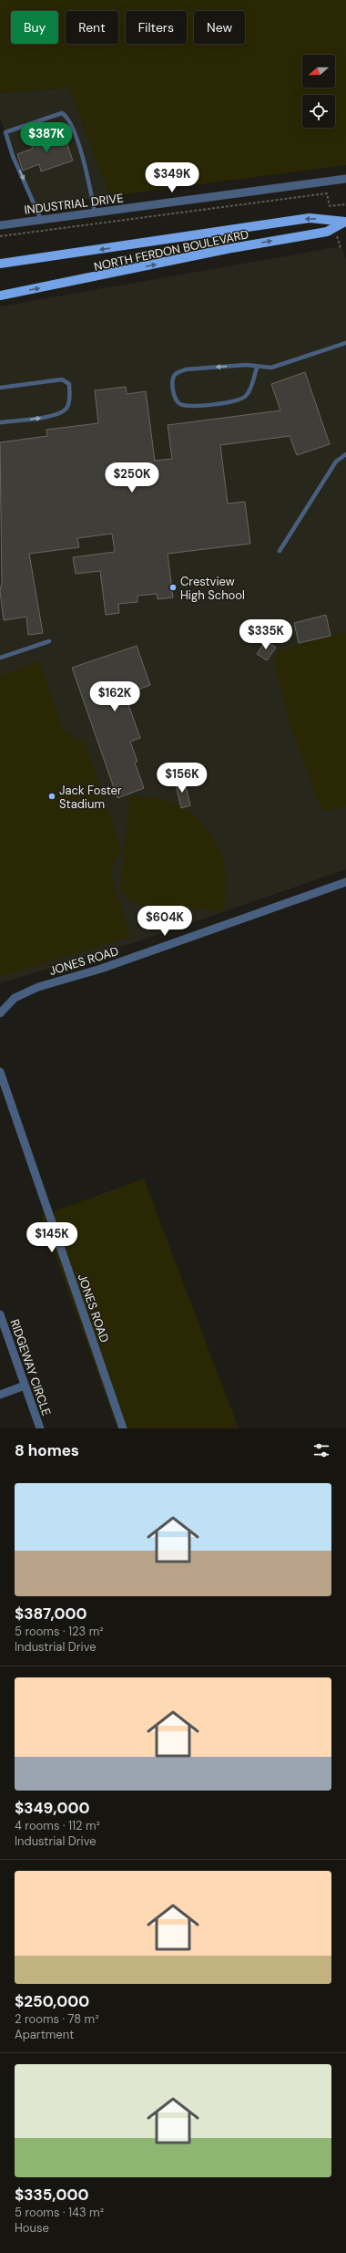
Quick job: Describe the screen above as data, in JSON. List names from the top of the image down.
{
  "streets": {
    "main road": ["NORTH FERDON BOULEVARD"],
    "street": ["INDUSTRIAL DRIVE", "JONES ROAD", "RIDGEWAY CIRCLE"]
  },
  "places": ["Crestview High School", "Jack Foster Stadium"],
  "north": "left",
  "page": {
    "chip": [
      "Buy",
      "Rent",
      "Filters",
      "New"
    ],
    "price": [
      "$387K",
      "$349K",
      "$250K",
      "$335K",
      "$162K",
      "$156K",
      "$604K",
      "$145K"
    ],
    "heading": "8 homes",
    "list": [
      {
        "name": "$387,000",
        "note": "5 rooms · 123 m² · Industrial Drive"
      },
      {
        "name": "$349,000",
        "note": "4 rooms · 112 m² · Industrial Drive"
      },
      {
        "name": "$250,000",
        "note": "2 rooms · 78 m² · Apartment"
      },
      {
        "name": "$335,000",
        "note": "5 rooms · 143 m² · House"
      }
    ]
  }
}
